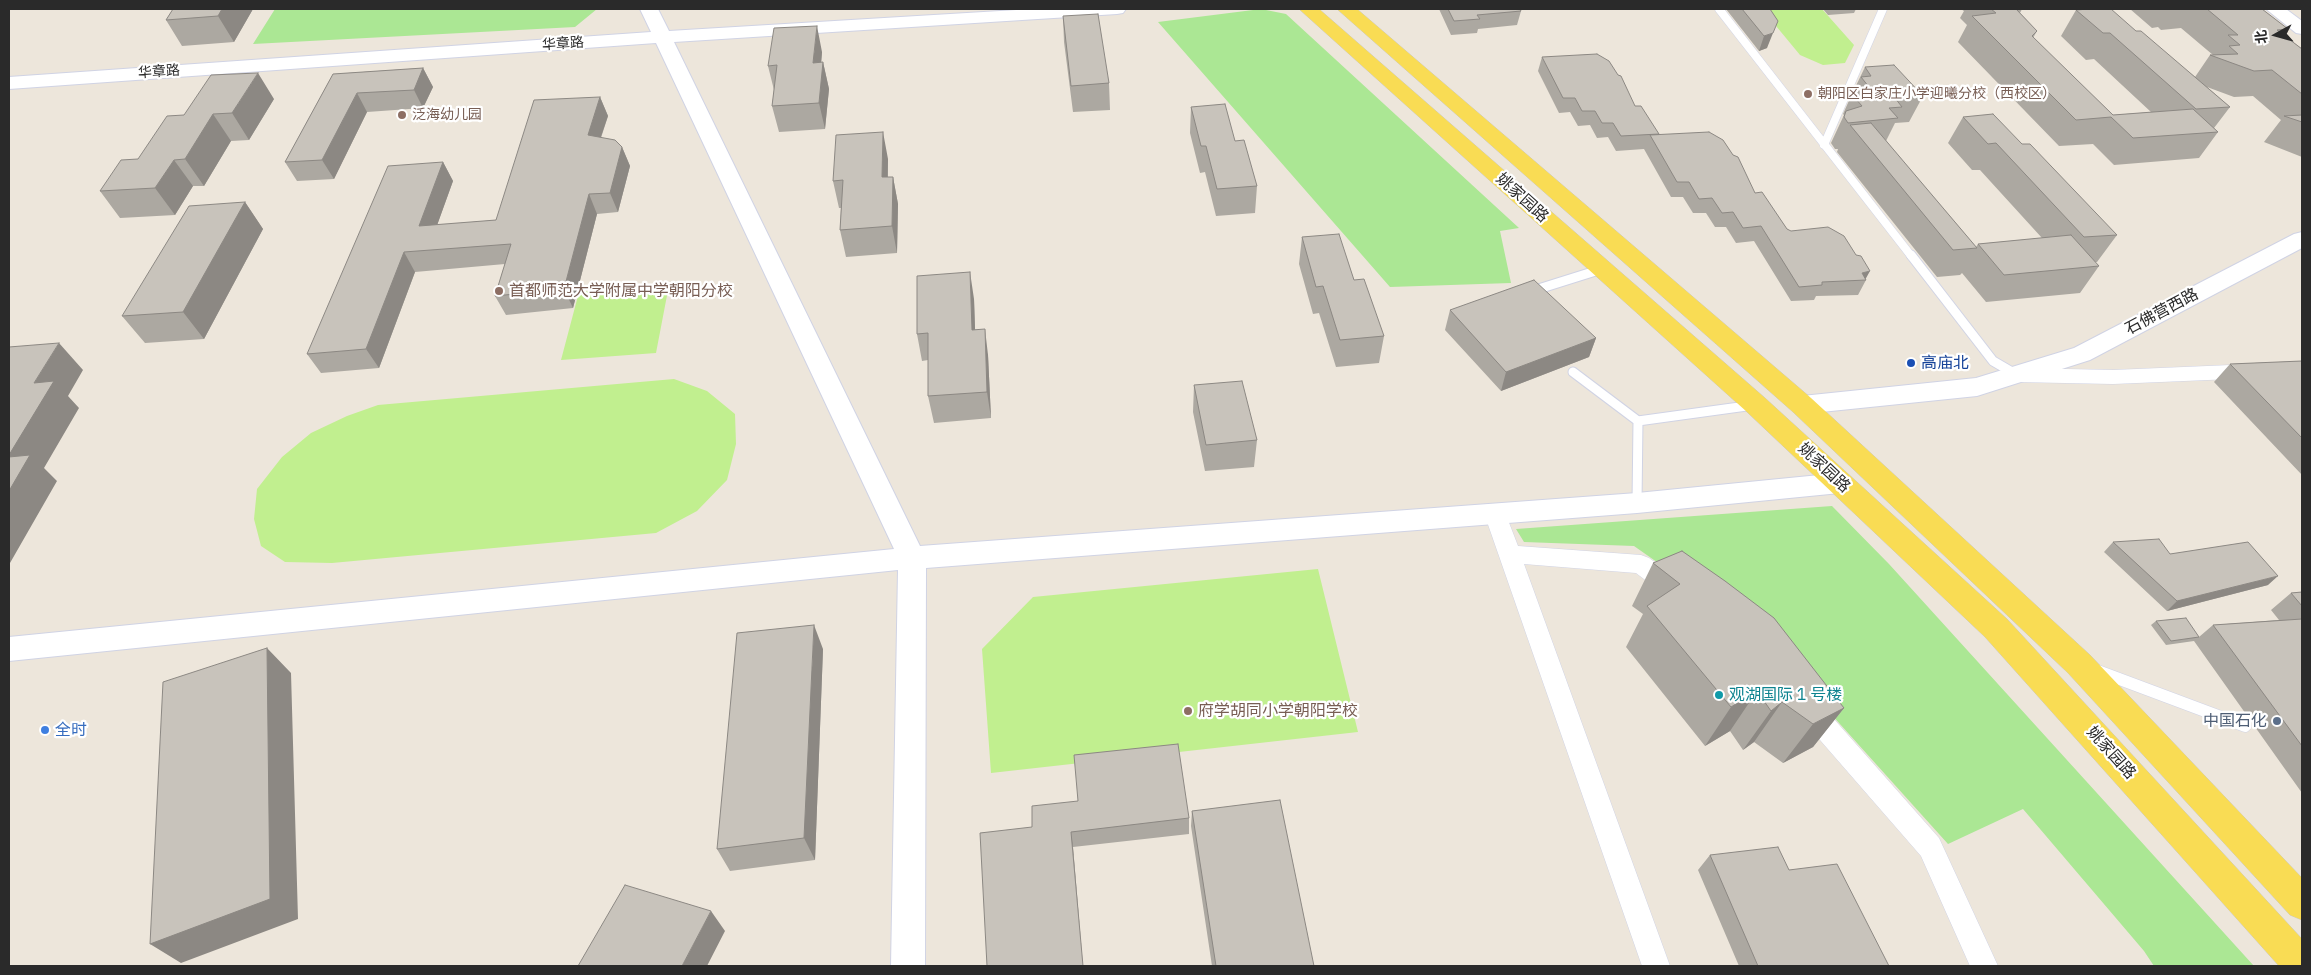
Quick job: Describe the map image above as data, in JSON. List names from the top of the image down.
{
  "streets": {
    "main road": ["姚家园路"],
    "street": ["华章路", "石佛营西路"]
  },
  "crossings": [
    ["姚家园路", "石佛营西路"]
  ],
  "places": [
    "朝阳区白家庄小学迎曦分校（西校区）",
    "泛海幼儿园",
    "首都师范大学附属中学朝阳分校",
    "高庙北",
    "观湖国际 1 号楼",
    "府学胡同小学朝阳学校",
    "中国石化",
    "全时"
  ],
  "north": "left"
}
